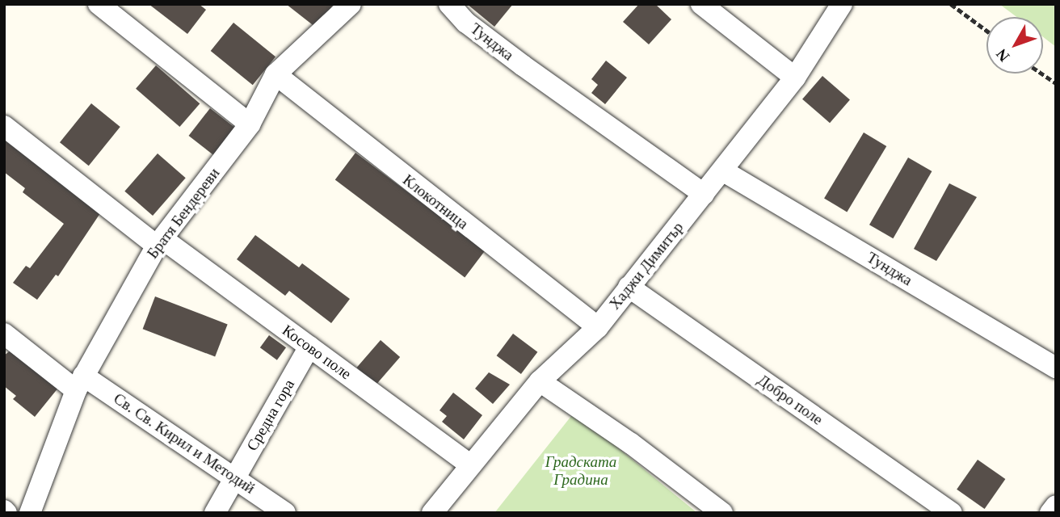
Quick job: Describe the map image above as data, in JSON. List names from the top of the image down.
{
  "streets": {
    "street": [
      "Тунджа",
      "Клокотница",
      "Братя Бендереви",
      "Хаджи Димитър",
      "Косово поле",
      "Добро поле",
      "Средна гора",
      "Св. Св. Кирил и Методий"
    ]
  },
  "crossings": [
    ["Тунджа", "Хаджи Димитър"],
    ["Клокотница", "Братя Бендереви"],
    ["Клокотница", "Хаджи Димитър"],
    ["Братя Бендереви", "Косово поле"],
    ["Братя Бендереви", "Св. Св. Кирил и Методий"],
    ["Хаджи Димитър", "Косово поле"],
    ["Хаджи Димитър", "Добро поле"],
    ["Косово поле", "Средна гора"],
    ["Средна гора", "Св. Св. Кирил и Методий"]
  ],
  "parks": ["Градската Градина"],
  "north": "bottom left"
}
